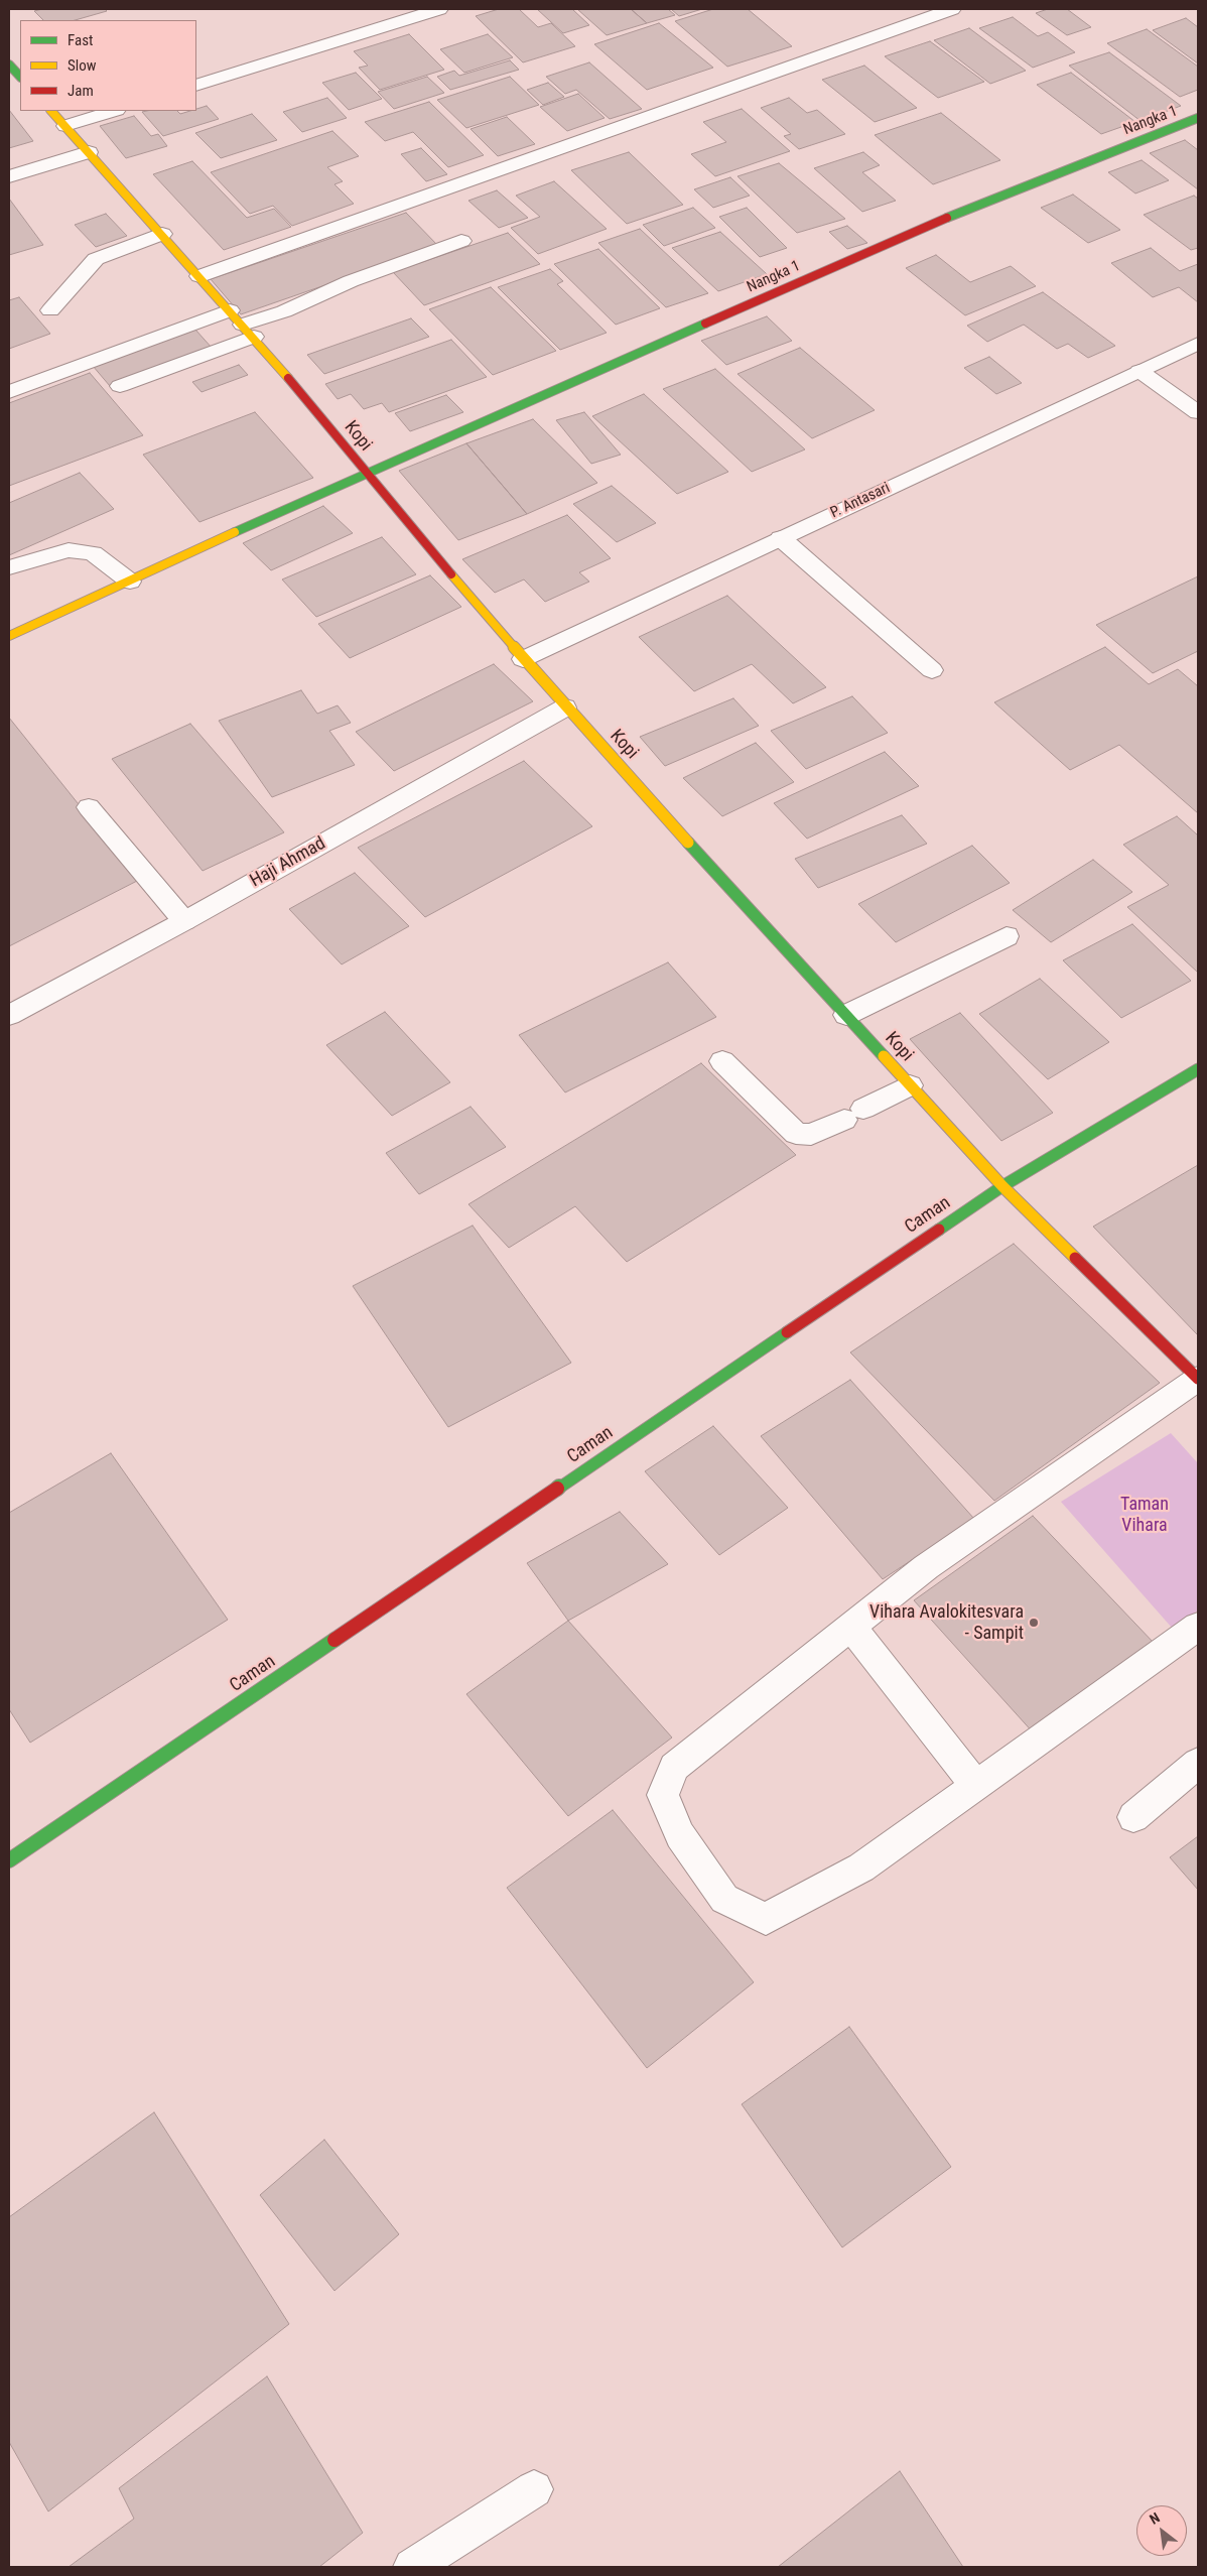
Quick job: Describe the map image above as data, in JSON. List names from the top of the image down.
{
  "streets": {
    "street": [
      "Nangka 1",
      "Kopi",
      "P. Antasari",
      "Haji Ahmad",
      "Caman"
    ]
  },
  "crossings": [
    ["Nangka 1", "Kopi"],
    ["Kopi", "P. Antasari"],
    ["Kopi", "Haji Ahmad"],
    ["Kopi", "Caman"]
  ],
  "parks": ["Taman Vihara"],
  "places": ["Vihara Avalokitesvara - Sampit"],
  "legend": ["Fast", "Slow", "Jam"],
  "north": "top left"
}
